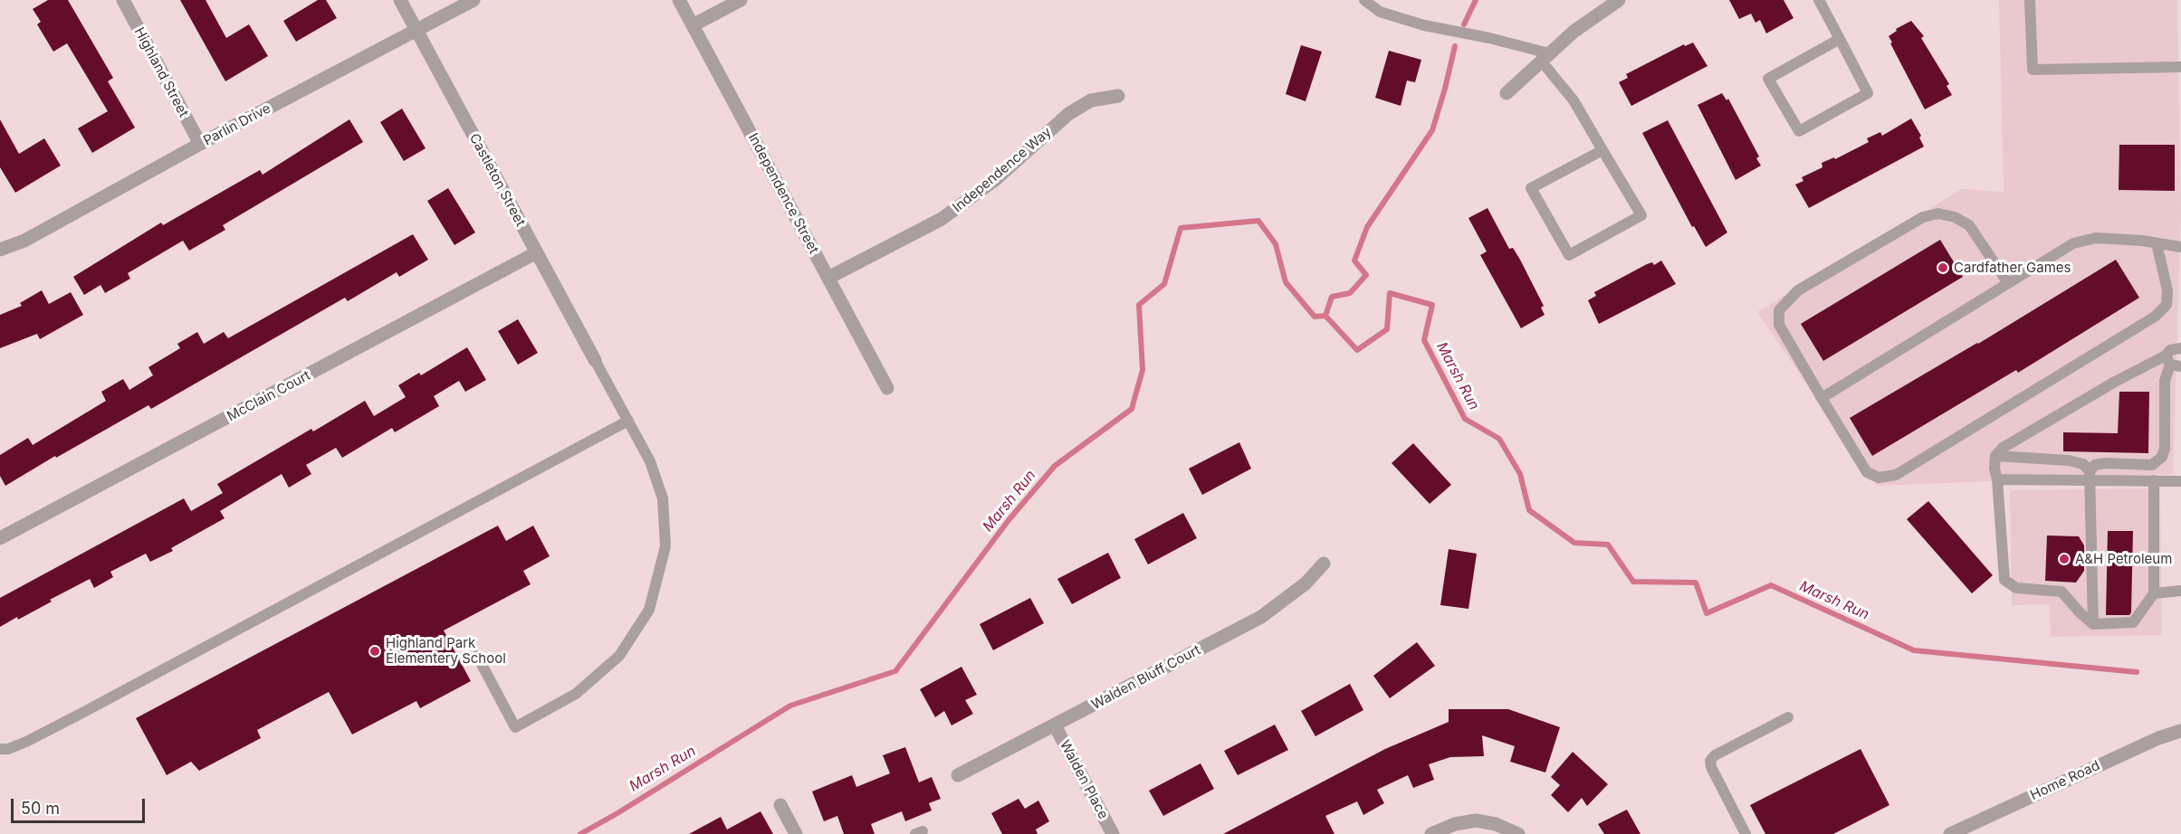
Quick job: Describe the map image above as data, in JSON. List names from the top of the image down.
{
  "streets": {
    "street": [
      "Highland Street",
      "Parlin Drive",
      "Independence Way",
      "Castleton Street",
      "Independence Street",
      "McClain Court",
      "Walden Bluff Court",
      "Walden Place",
      "Home Road"
    ]
  },
  "crossings": [
    ["Highland Street", "Parlin Drive"],
    ["Parlin Drive", "Castleton Street"],
    ["Independence Way", "Independence Street"],
    ["Castleton Street", "McClain Court"],
    ["Walden Bluff Court", "Walden Place"]
  ],
  "water": ["Marsh Run"],
  "places": ["Cardfather Games", "A&H Petroleum", "Highland Park Elementery School"],
  "scale_bar": "50 m"
}
